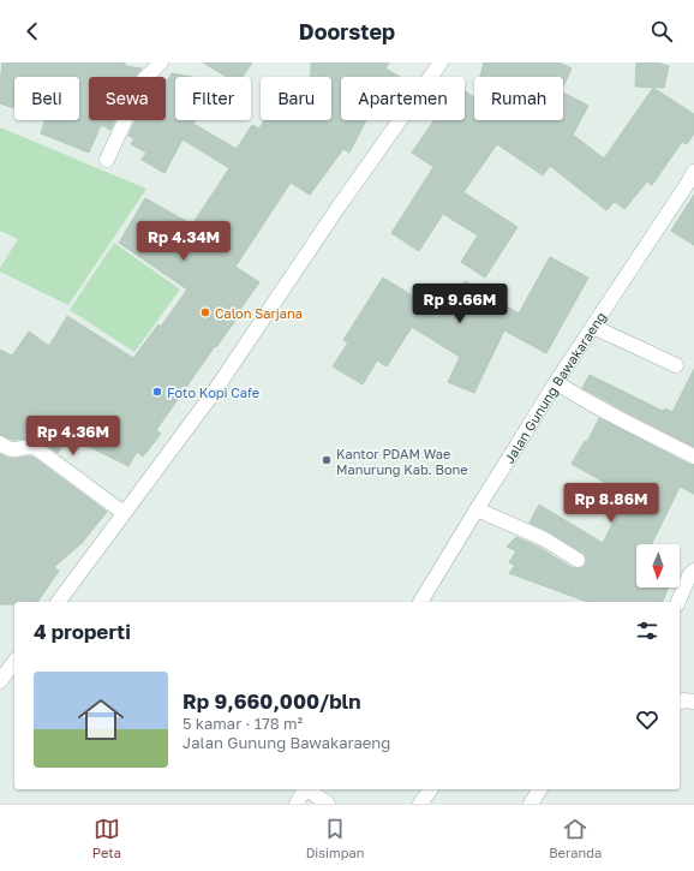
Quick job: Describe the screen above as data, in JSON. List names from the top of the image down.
{
  "streets": {
    "street": ["Jalan Gunung Bawakaraeng"]
  },
  "places": ["Calon Sarjana", "Foto Kopi Cafe", "Kantor PDAM Wae Manurung Kab. Bone"],
  "north": "bottom",
  "page": {
    "header": "Doorstep",
    "chip": [
      "Beli",
      "Sewa",
      "Filter",
      "Baru",
      "Apartemen",
      "Rumah"
    ],
    "price": [
      "Rp 4.34M",
      "Rp 9.66M",
      "Rp 4.36M",
      "Rp 8.86M"
    ],
    "heading": "4 properti",
    "list": [
      {
        "name": "Rp 9,660,000/bln",
        "note": "5 kamar · 178 m² · Jalan Gunung Bawakaraeng"
      }
    ],
    "tabs": ["Peta", "Disimpan", "Beranda"]
  }
}
